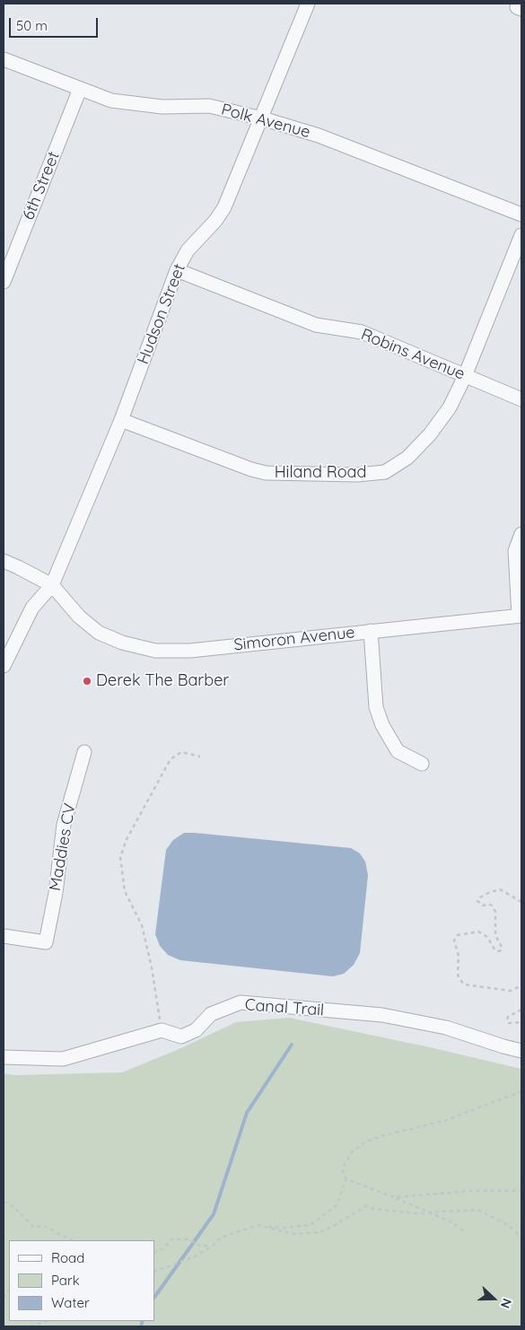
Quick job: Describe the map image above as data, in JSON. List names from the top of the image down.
{
  "streets": {
    "street": [
      "Polk Avenue",
      "6th Street",
      "Hudson Street",
      "Robins Avenue",
      "Hiland Road",
      "Simoron Avenue",
      "Maddies CV",
      "Canal Trail"
    ]
  },
  "crossings": [
    ["Polk Avenue", "6th Street"],
    ["Polk Avenue", "Hudson Street"],
    ["Hudson Street", "Robins Avenue"],
    ["Hudson Street", "Hiland Road"],
    ["Hudson Street", "Simoron Avenue"],
    ["Robins Avenue", "Hiland Road"]
  ],
  "places": ["Derek The Barber"],
  "legend": ["Road", "Park", "Water"],
  "scale_bar": "50 m",
  "north": "right"
}
